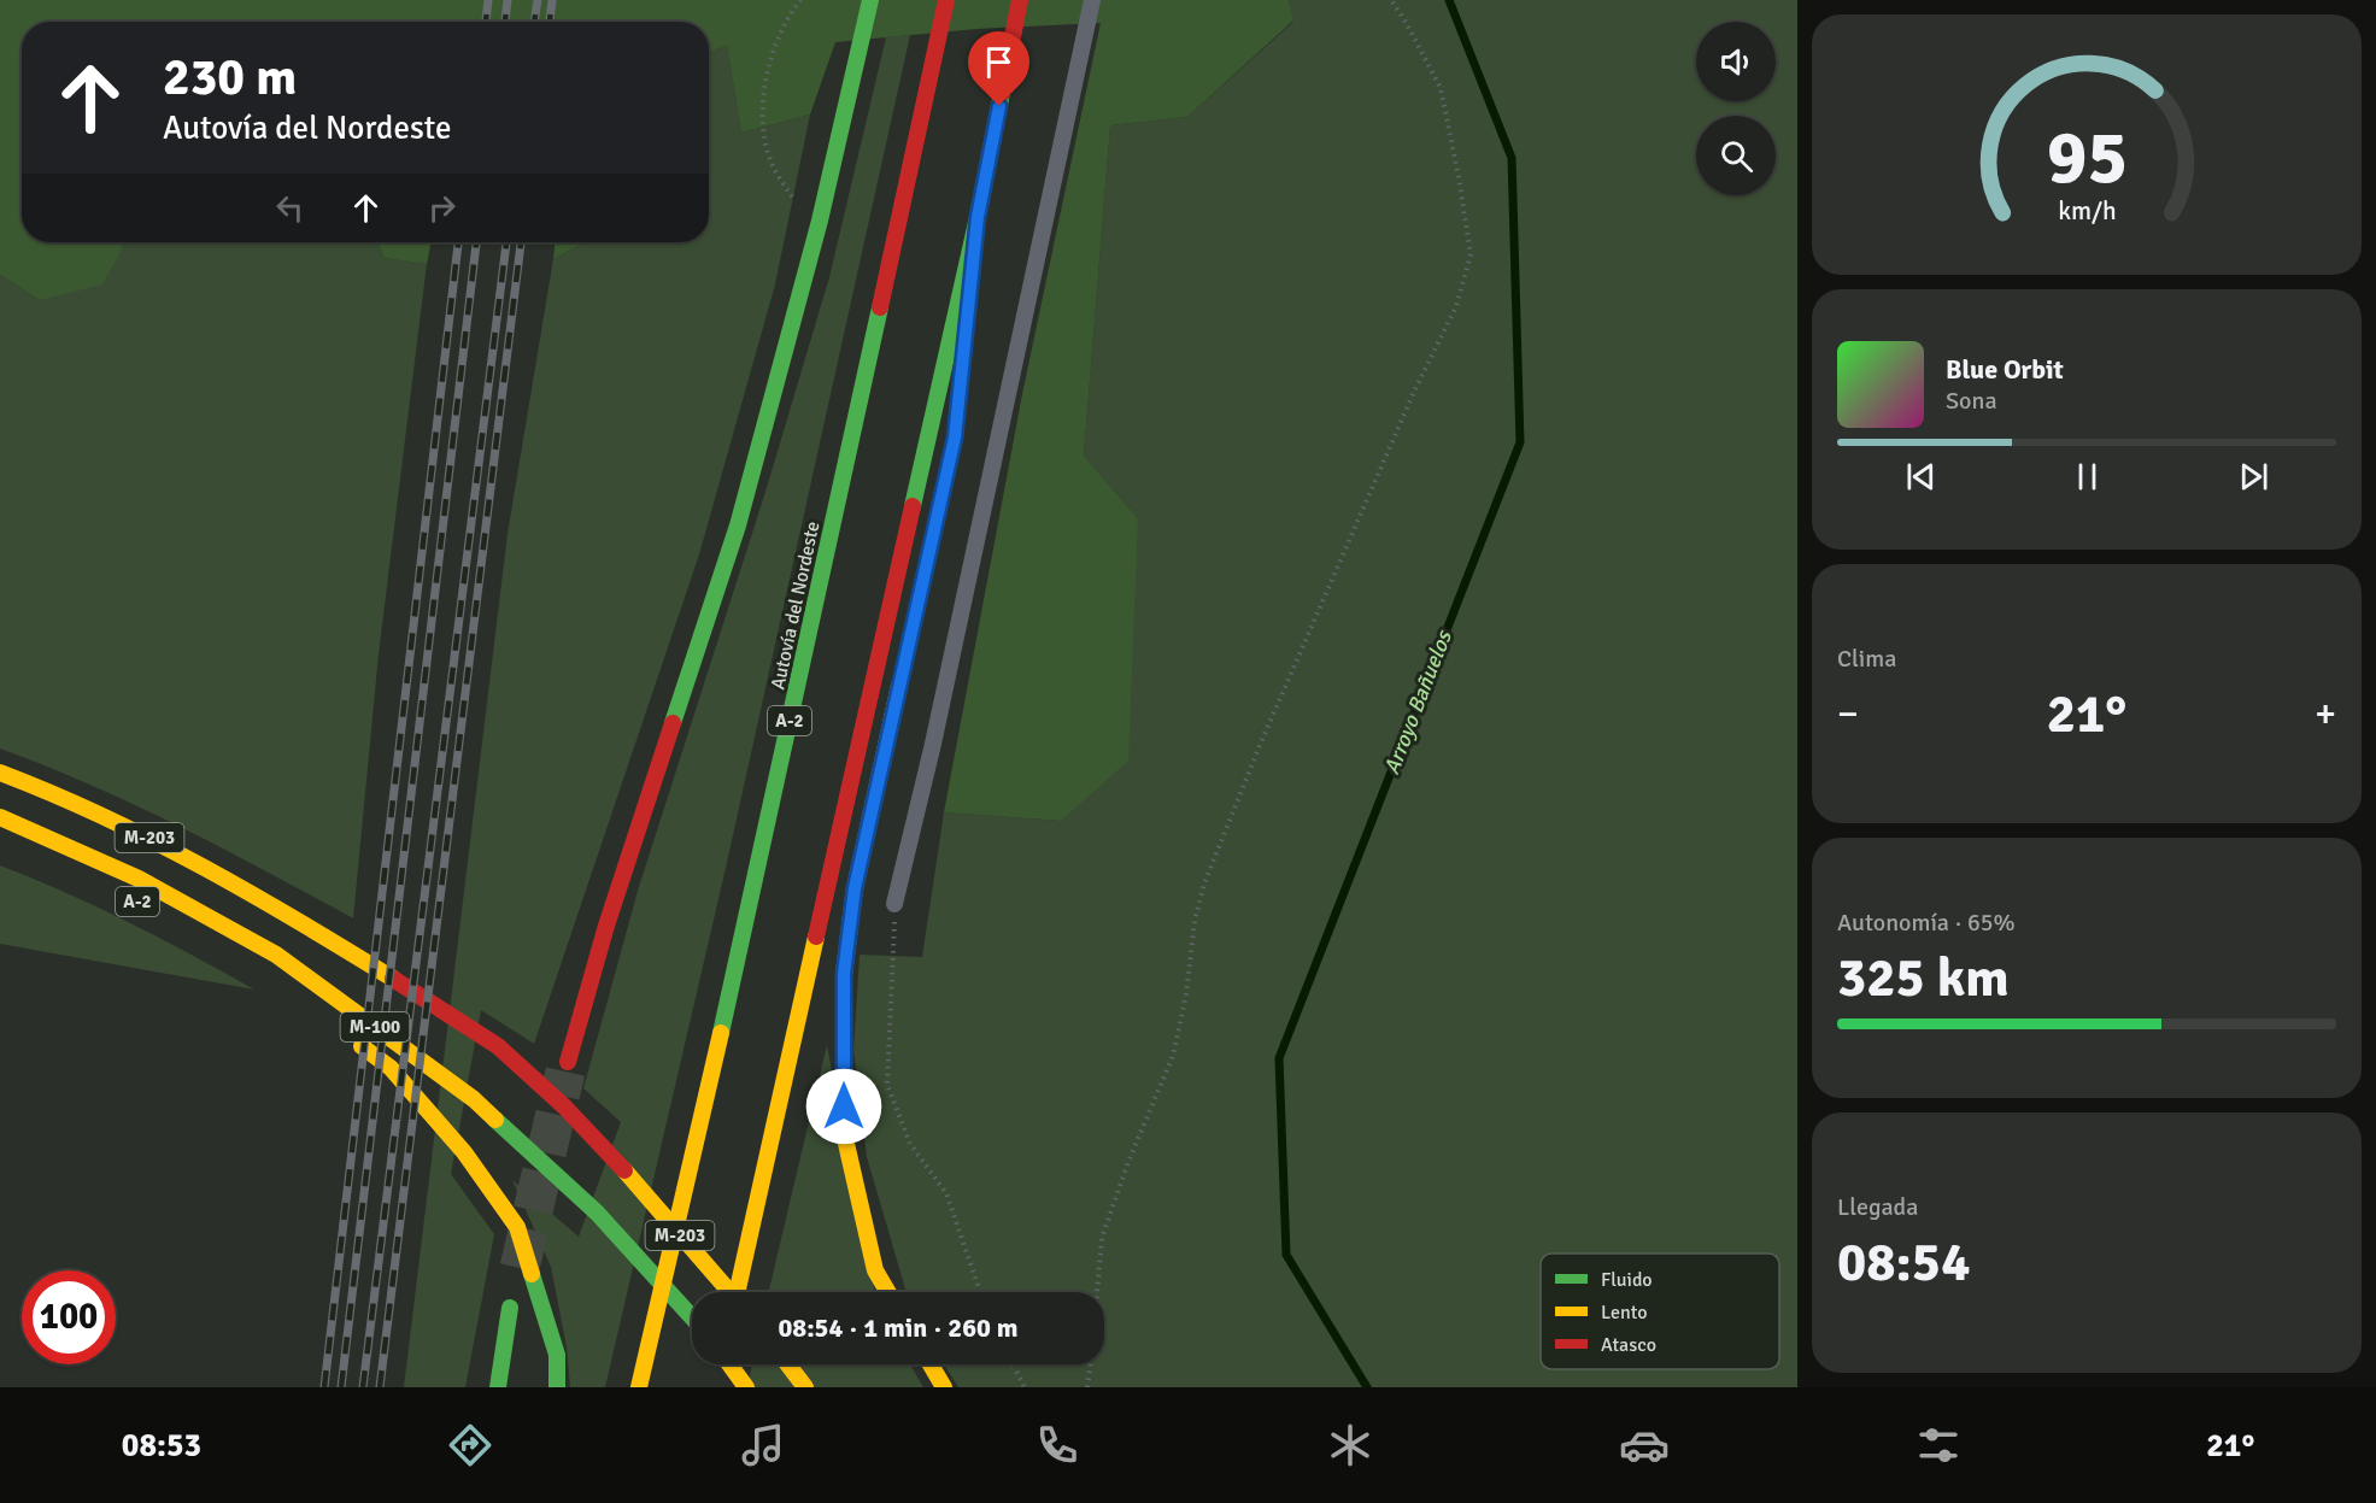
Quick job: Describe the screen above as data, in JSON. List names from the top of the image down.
{
  "streets": {
    "main road": [
      "Autovía del Nordeste",
      "A-2",
      "M-203",
      "M-100"
    ]
  },
  "crossings": [
    ["M-203", "M-100"]
  ],
  "water": ["Arroyo Bañuelos"],
  "legend": ["Fluido", "Lento", "Atasco"],
  "page": {
    "turn": ["230 m", "Autovía del Nordeste"],
    "song": ["Blue Orbit", "Sona"],
    "tile": [
      "Clima",
      ["Autonomía · 65%", "325 km"],
      ["Llegada", "08:54"]
    ],
    "heat": ["−", "21°", "+"],
    "limit": "100",
    "trip": "08:54 · 1 min · 260 m",
    "tabs": ["08:53", "21°"],
    "gauge": ["95", "km/h"]
  }
}
